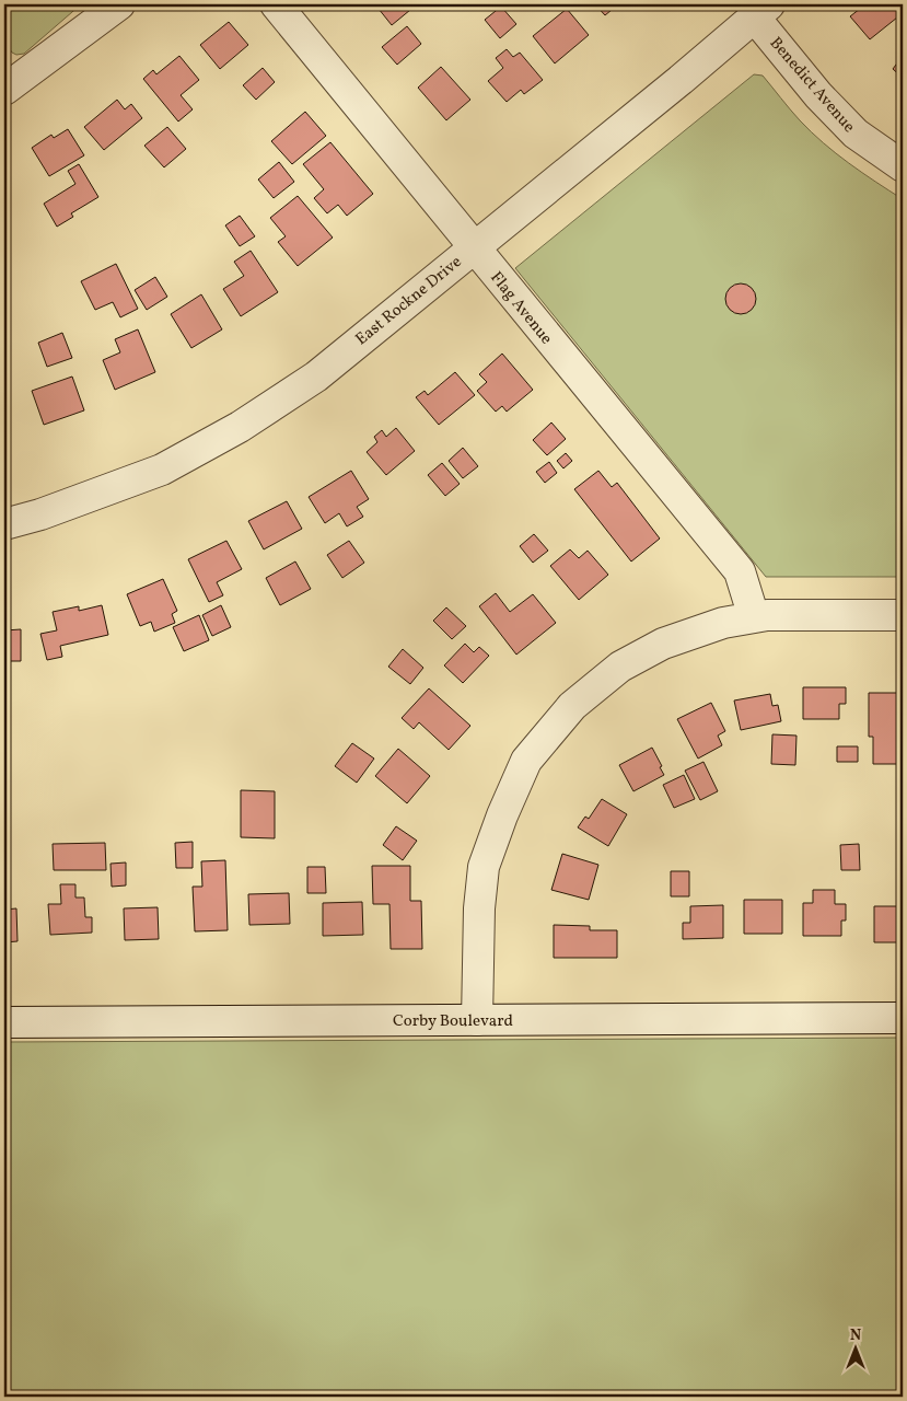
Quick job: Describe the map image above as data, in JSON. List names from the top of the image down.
{
  "streets": {
    "street": [
      "Benedict Avenue",
      "East Rockne Drive",
      "Flag Avenue",
      "Corby Boulevard"
    ]
  },
  "crossings": [
    ["Benedict Avenue", "East Rockne Drive"],
    ["East Rockne Drive", "Flag Avenue"]
  ],
  "north": "top"
}
